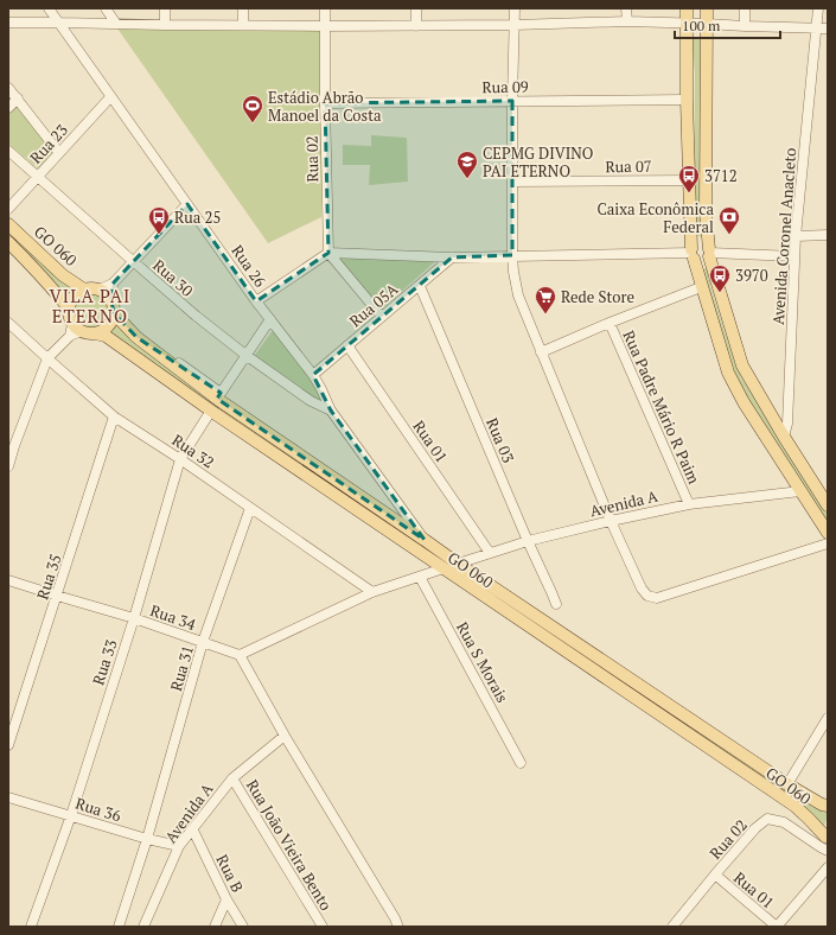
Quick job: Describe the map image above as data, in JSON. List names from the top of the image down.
{
  "streets": {
    "main road": ["GO 060"],
    "street": [
      "Rua 09",
      "Rua 23",
      "Rua 02",
      "Rua 07",
      "Avenida Coronel Anacleto",
      "Rua 26",
      "Rua 30",
      "Rua 05A",
      "Rua Padre Mário R Paim",
      "Rua 03",
      "Rua 01",
      "Rua 32",
      "Avenida A",
      "Rua 35",
      "Rua 34",
      "Rua 33",
      "Rua S Morais",
      "Rua 31",
      "Rua 36",
      "Rua João Vieira Bento",
      "Rua B"
    ]
  },
  "crossings": [
    ["Rua 09", "Rua 02"],
    ["Rua 23", "Rua 26"],
    ["Rua 23", "Rua 30"],
    ["Rua 02", "GO 060"],
    ["Rua 02", "Rua 01"],
    ["GO 060", "Rua 26"],
    ["GO 060", "Avenida A"],
    ["GO 060", "Rua 33"],
    ["Rua 26", "Rua 30"],
    ["Rua 26", "Rua 05A"],
    ["Rua 05A", "Rua 03"],
    ["Rua 05A", "Rua 01"],
    ["Rua Padre Mário R Paim", "Avenida A"],
    ["Rua 03", "Avenida A"],
    ["Rua 01", "Avenida A"],
    ["Rua 32", "Rua 35"],
    ["Rua 32", "Rua 33"],
    ["Rua 32", "Rua 31"],
    ["Avenida A", "Rua 31"],
    ["Avenida A", "Rua 36"],
    ["Avenida A", "Rua João Vieira Bento"],
    ["Avenida A", "Rua B"],
    ["Rua 35", "Rua 34"],
    ["Rua 34", "Rua 33"],
    ["Rua 34", "Rua 31"],
    ["Rua 33", "Rua 36"],
    ["Rua 31", "Rua 36"]
  ],
  "districts": ["VILA PAI ETERNO"],
  "places": {
    "sports": ["Estádio Abrão Manoel da Costa"],
    "school or university": ["CEPMG DIVINO PAI ETERNO"],
    "bus stop": ["3712", "Rua 25", "3970"],
    "bank": ["Caixa Econômica Federal"],
    "supermarket": ["Rede Store"]
  },
  "scale_bar": "100 m"
}
